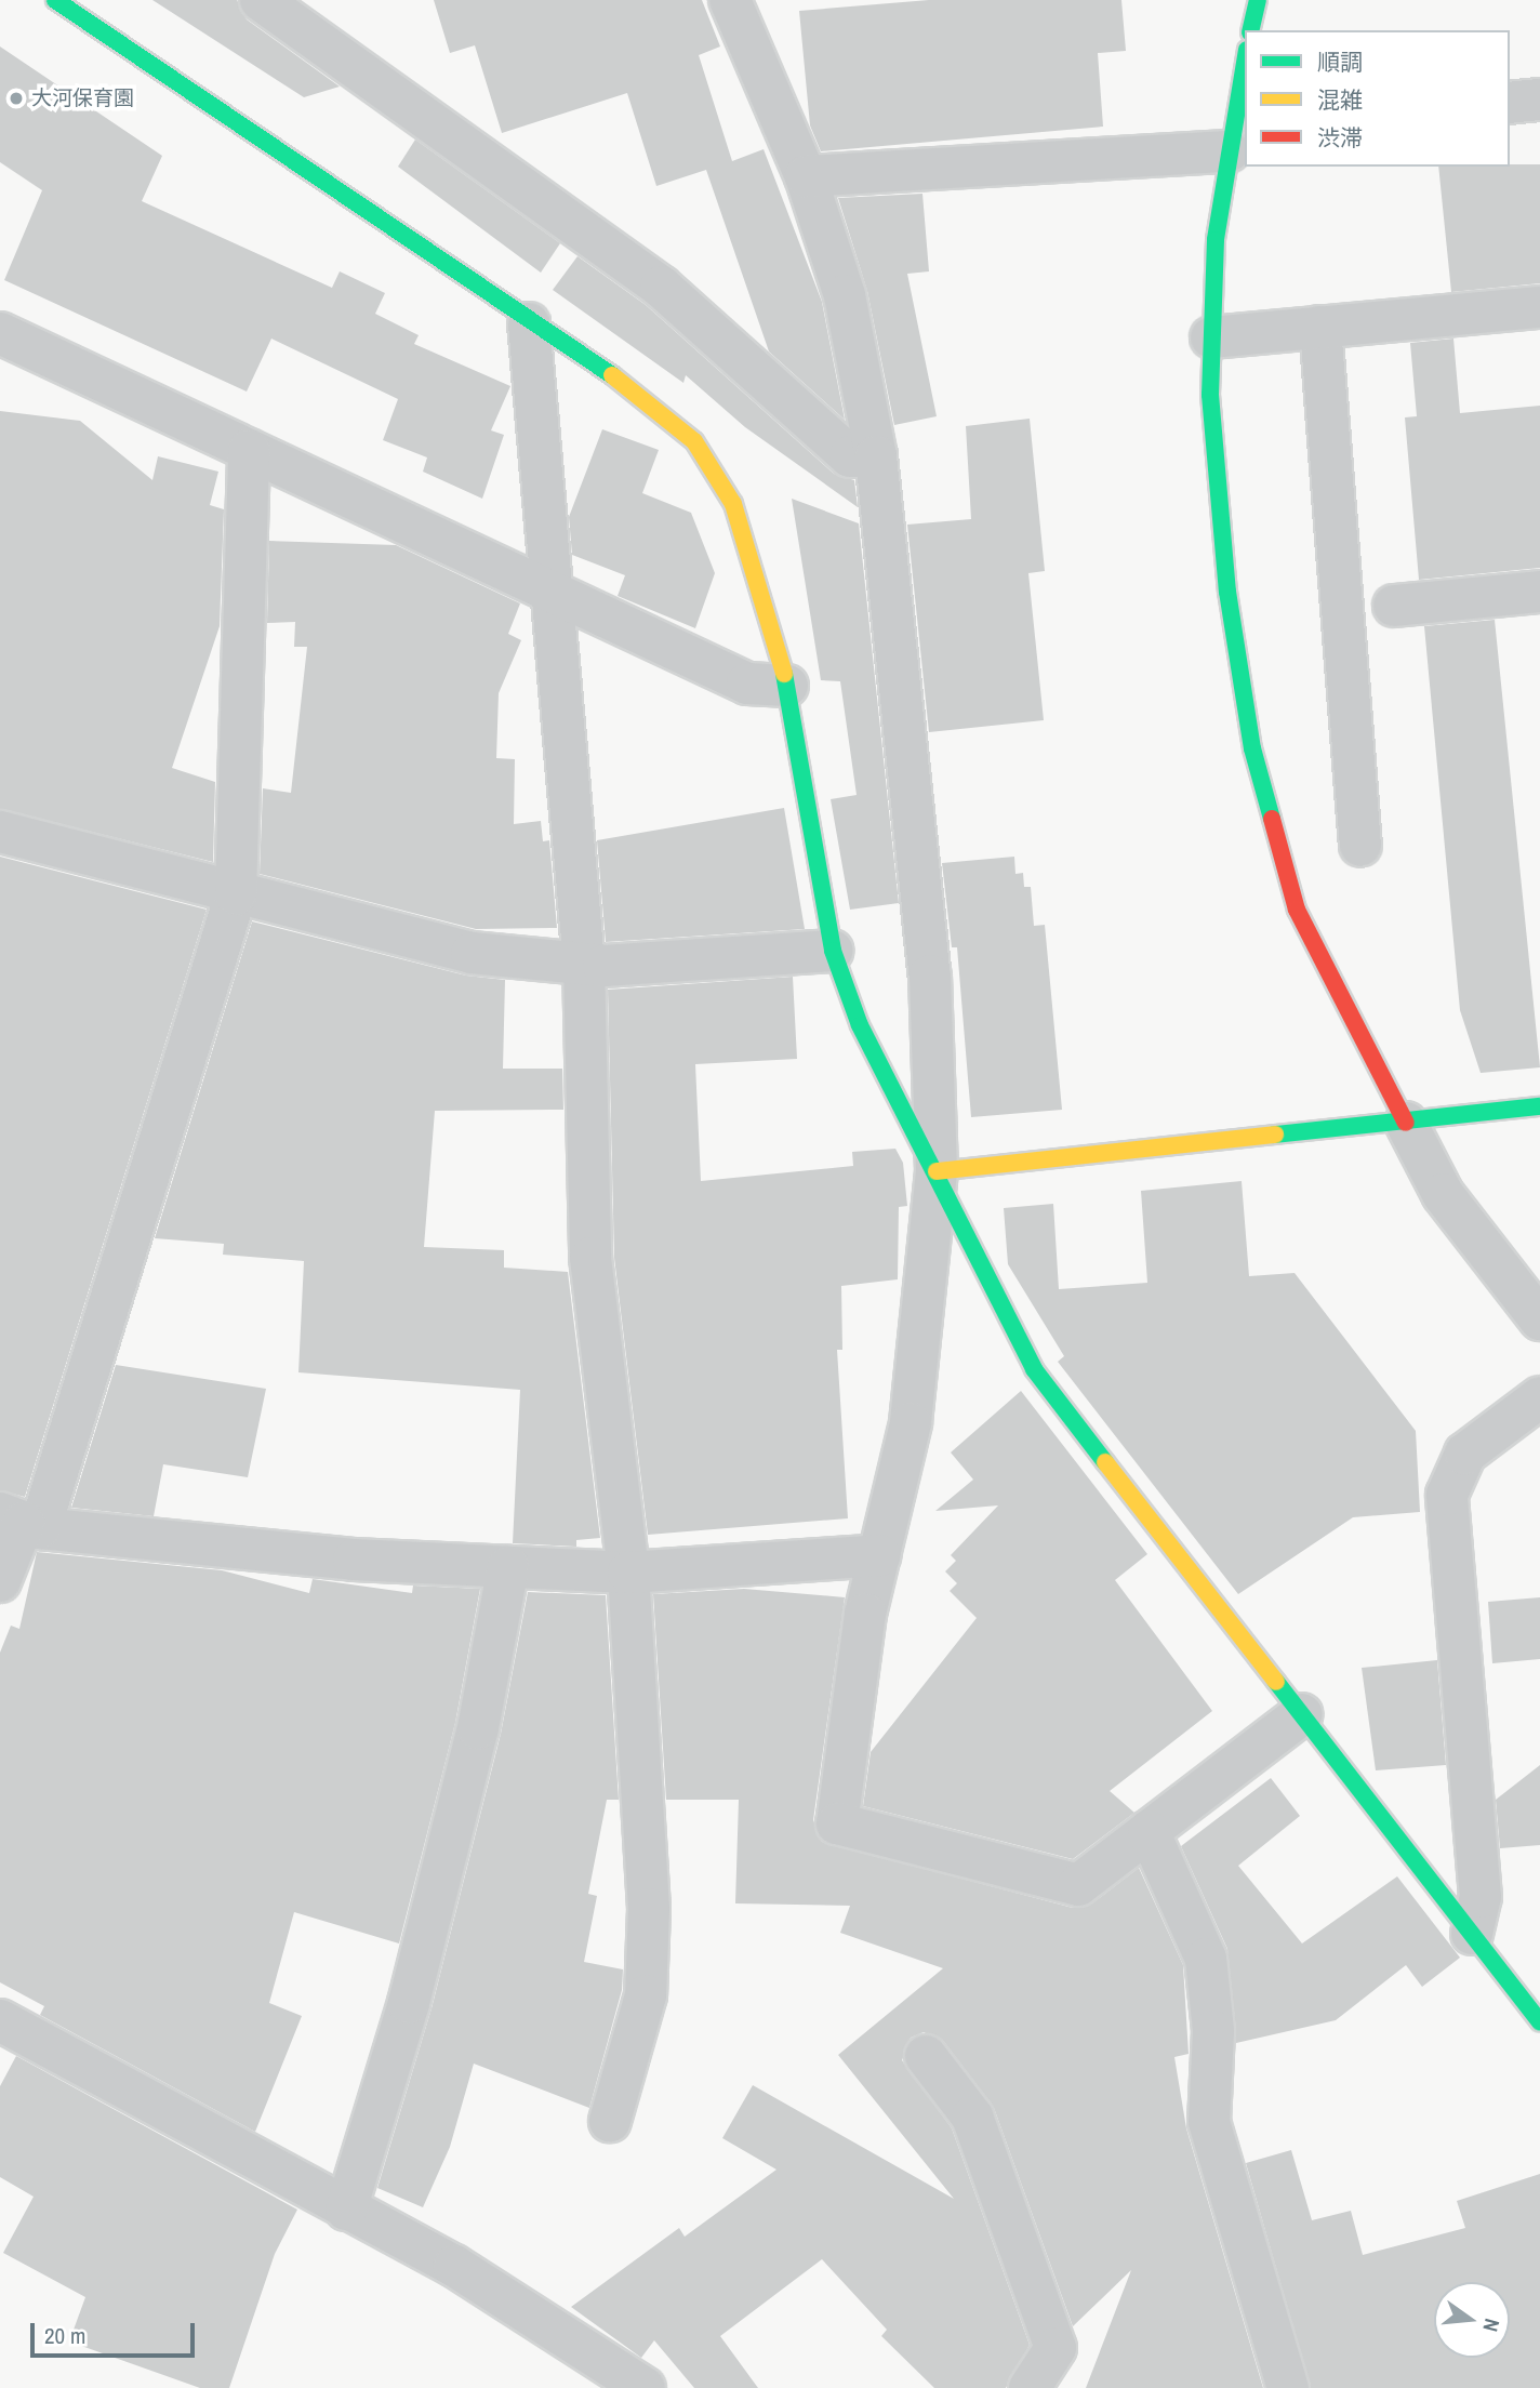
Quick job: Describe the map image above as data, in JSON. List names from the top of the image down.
{
  "places": ["大河保育園"],
  "legend": ["順調", "混雑", "渋滞"],
  "scale_bar": "20 m",
  "north": "right"
}
